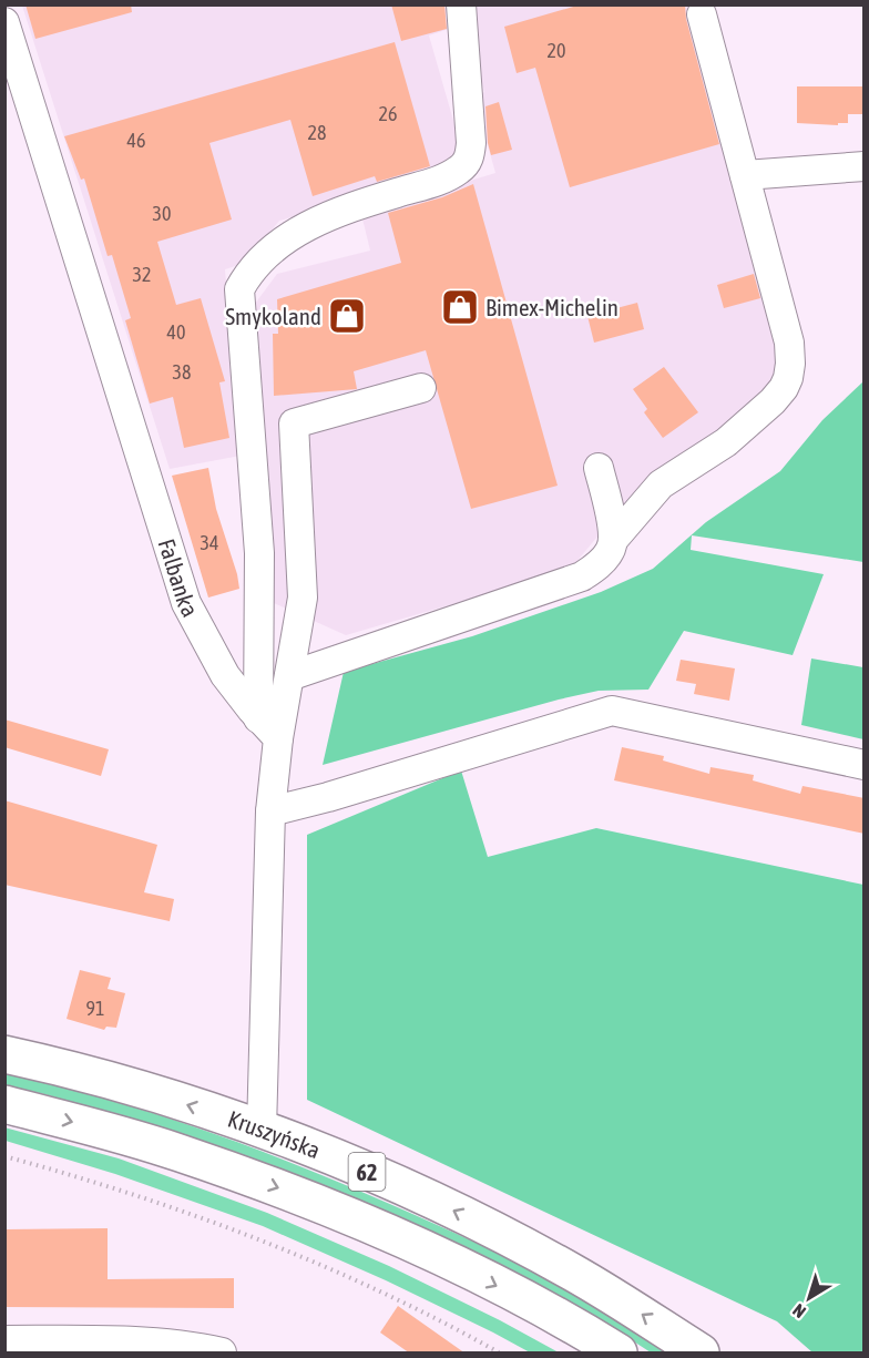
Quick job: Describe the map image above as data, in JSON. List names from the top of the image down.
{
  "streets": {
    "main road": ["Kruszyńska", "62"],
    "street": ["Falbanka"]
  },
  "places": {
    "shop": ["Bimex-Michelin", "Smykoland"]
  },
  "house_numbers": [
    "20",
    "26",
    "28",
    "46",
    "30",
    "32",
    "40",
    "38",
    "34",
    "91"
  ],
  "north": "bottom left"
}
